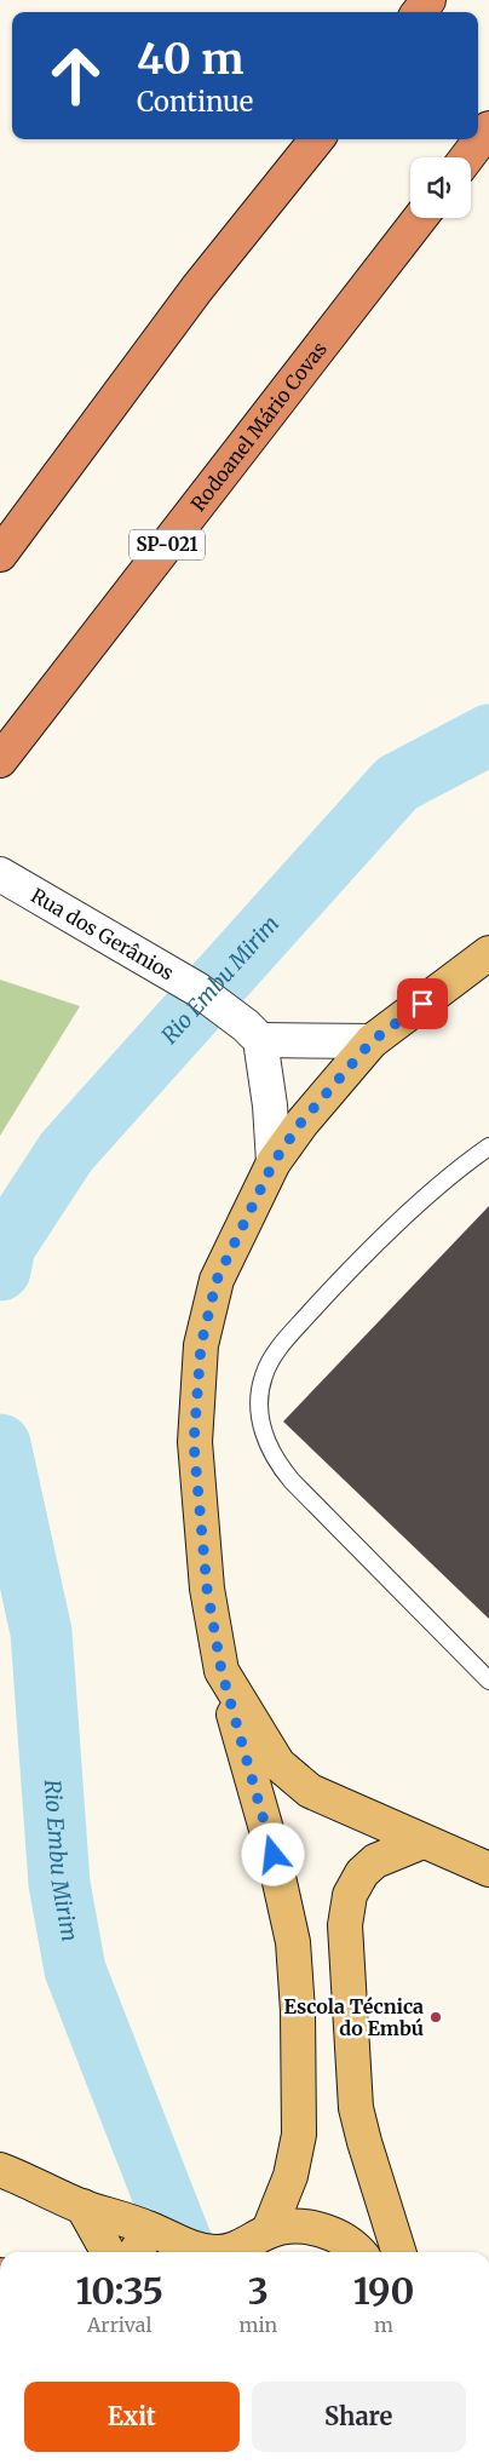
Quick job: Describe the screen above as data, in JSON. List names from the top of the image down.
{
  "streets": {
    "highway": ["Rodoanel Mário Covas", "SP-021"],
    "street": ["Rua dos Gerânios"]
  },
  "water": ["Rio Embu Mirim"],
  "places": ["Escola Técnica do Embú"],
  "page": {
    "turn": ["40 m", "Continue"],
    "eta": [
      "10:35",
      "Arrival",
      "3",
      "min",
      "190",
      "m"
    ],
    "buttons": ["Exit", "Share"]
  }
}
